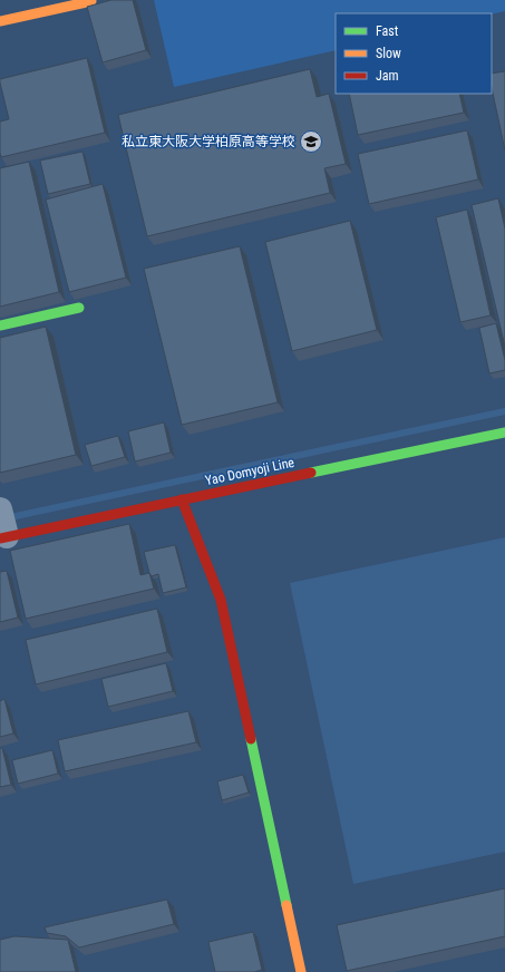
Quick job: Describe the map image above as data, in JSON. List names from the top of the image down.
{
  "streets": {
    "street": ["Yao Domyoji Line"]
  },
  "places": {
    "school or university": ["私立東大阪大学柏原高等学校"]
  },
  "legend": ["Fast", "Slow", "Jam"]
}
